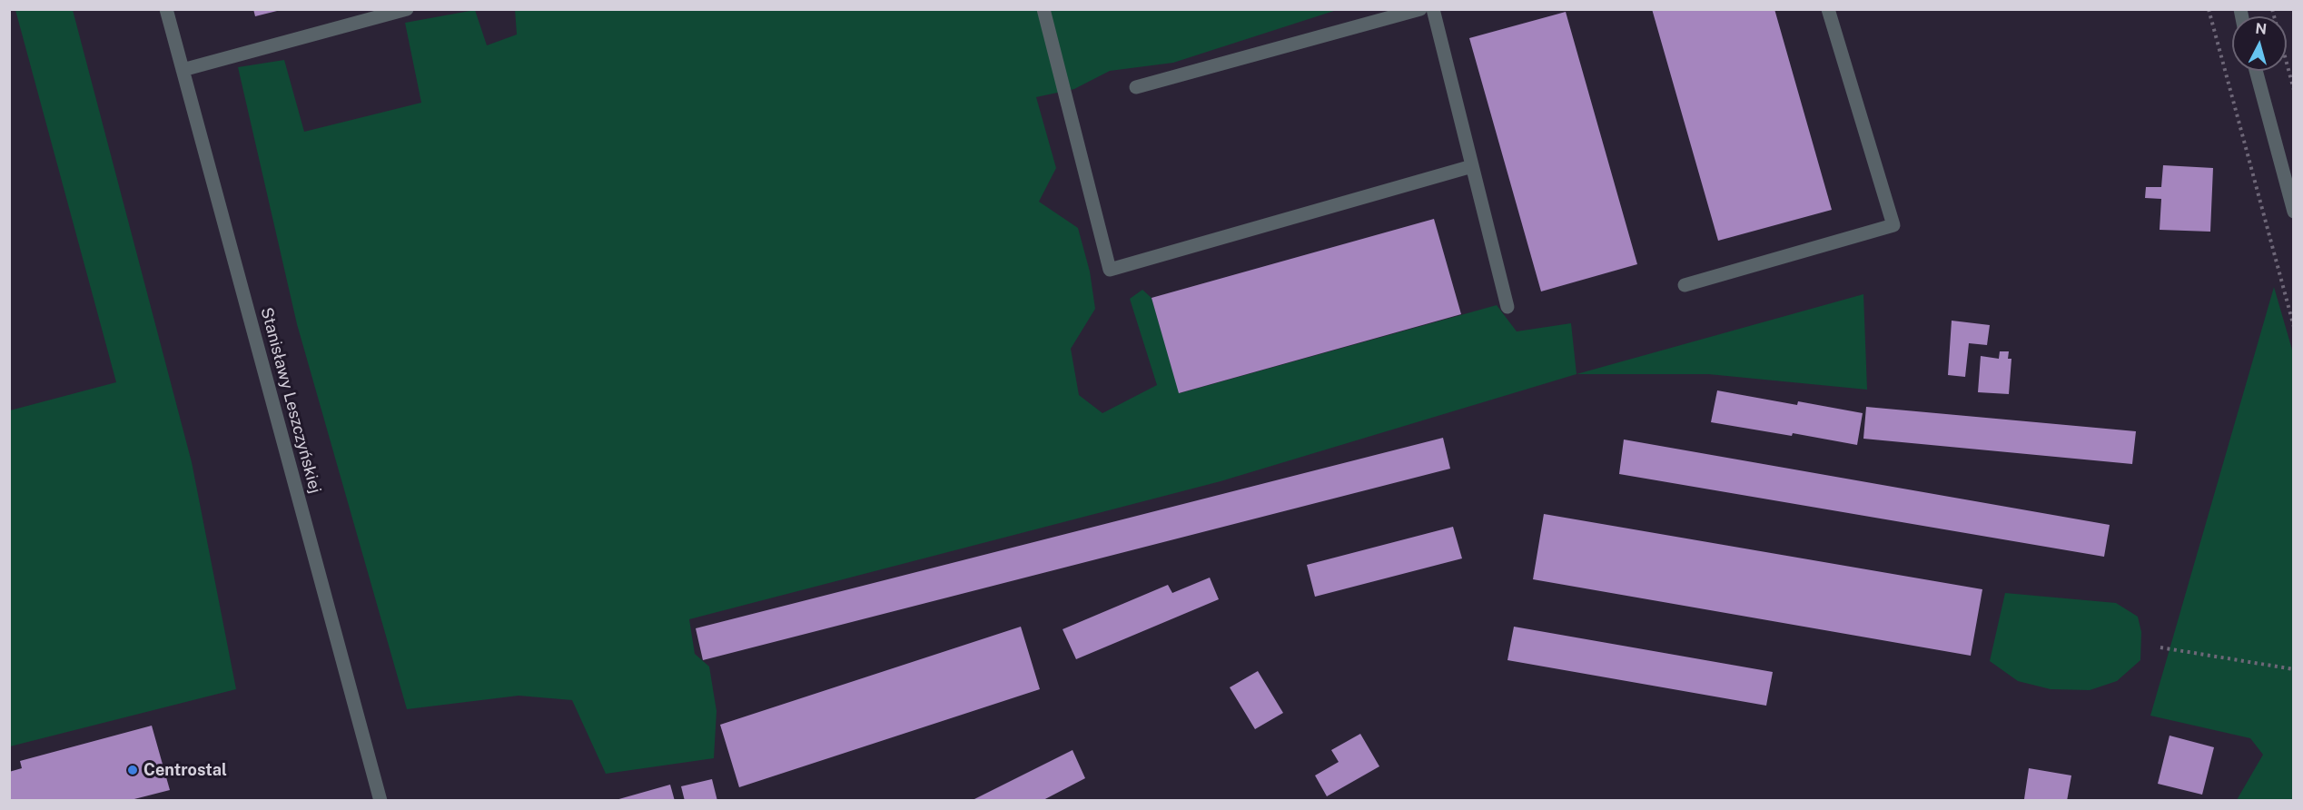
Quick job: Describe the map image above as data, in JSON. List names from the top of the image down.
{
  "streets": {
    "street": ["Stanisławy Leszczyńskiej"]
  },
  "places": ["Centrostal"],
  "north": "top"
}
